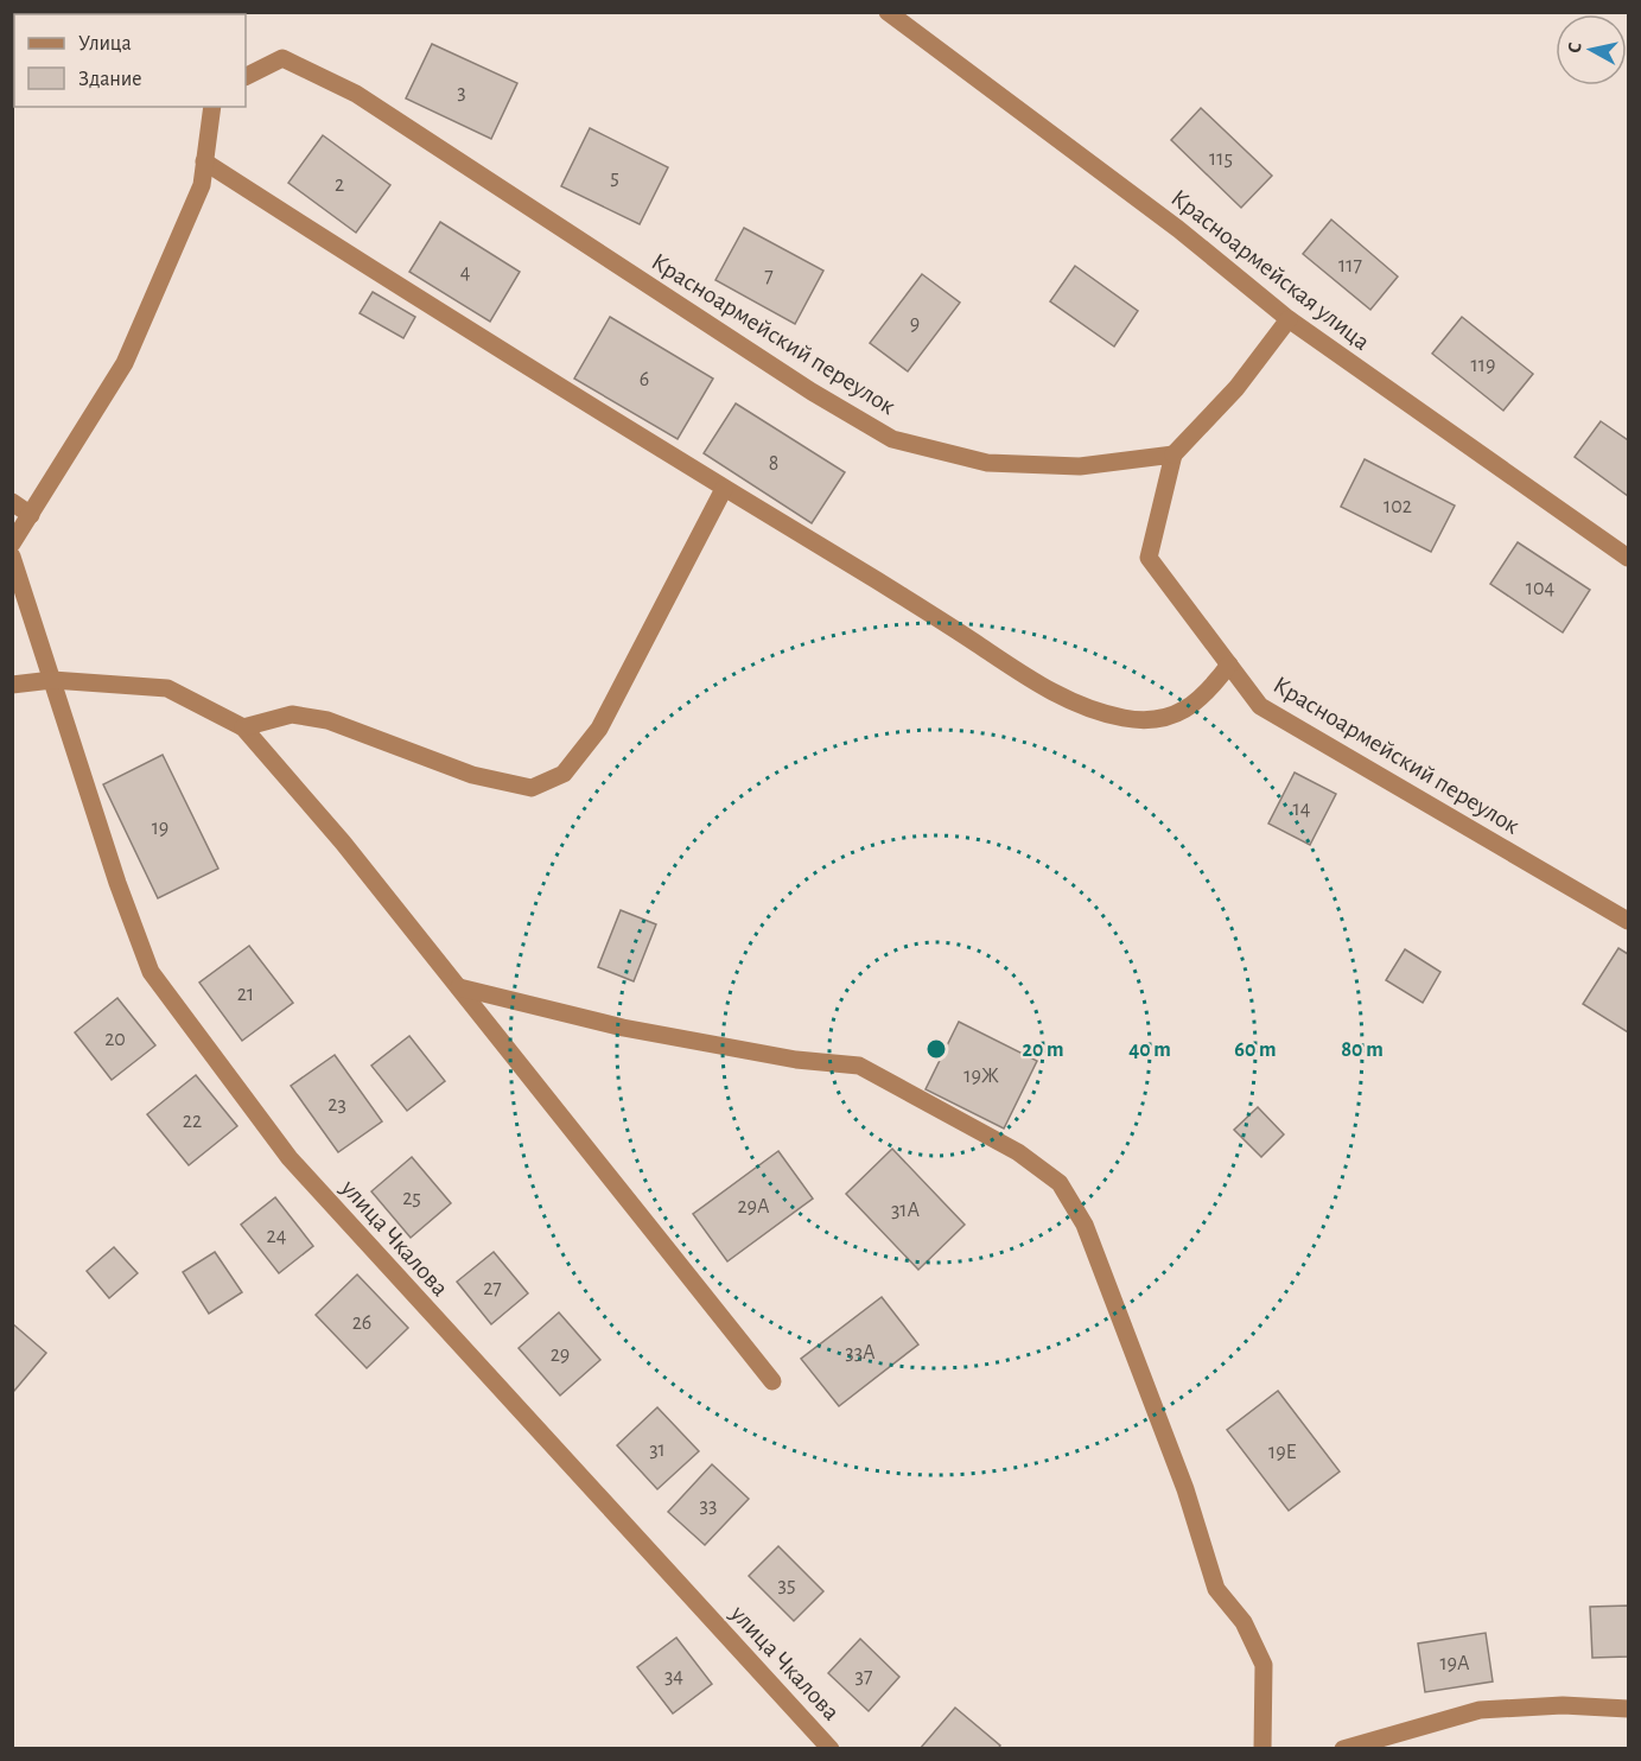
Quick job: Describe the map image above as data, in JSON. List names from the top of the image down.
{
  "streets": {
    "street": ["Красноармейская улица", "Красноармейский переулок", "улица Чкалова"]
  },
  "house_numbers": [
    "3",
    "115",
    "5",
    "2",
    "117",
    "4",
    "7",
    "9",
    "119",
    "6",
    "8",
    "102",
    "104",
    "14",
    "19",
    "21",
    "20",
    "19Ж",
    "23",
    "22",
    "25",
    "29А",
    "31А",
    "24",
    "27",
    "26",
    "33А",
    "29",
    "31",
    "19Е",
    "33",
    "35",
    "19А",
    "34",
    "37"
  ],
  "legend": ["Улица", "Здание"],
  "north": "left",
  "rings": [
    "20 m",
    "40 m",
    "60 m",
    "80 m"
  ]
}
